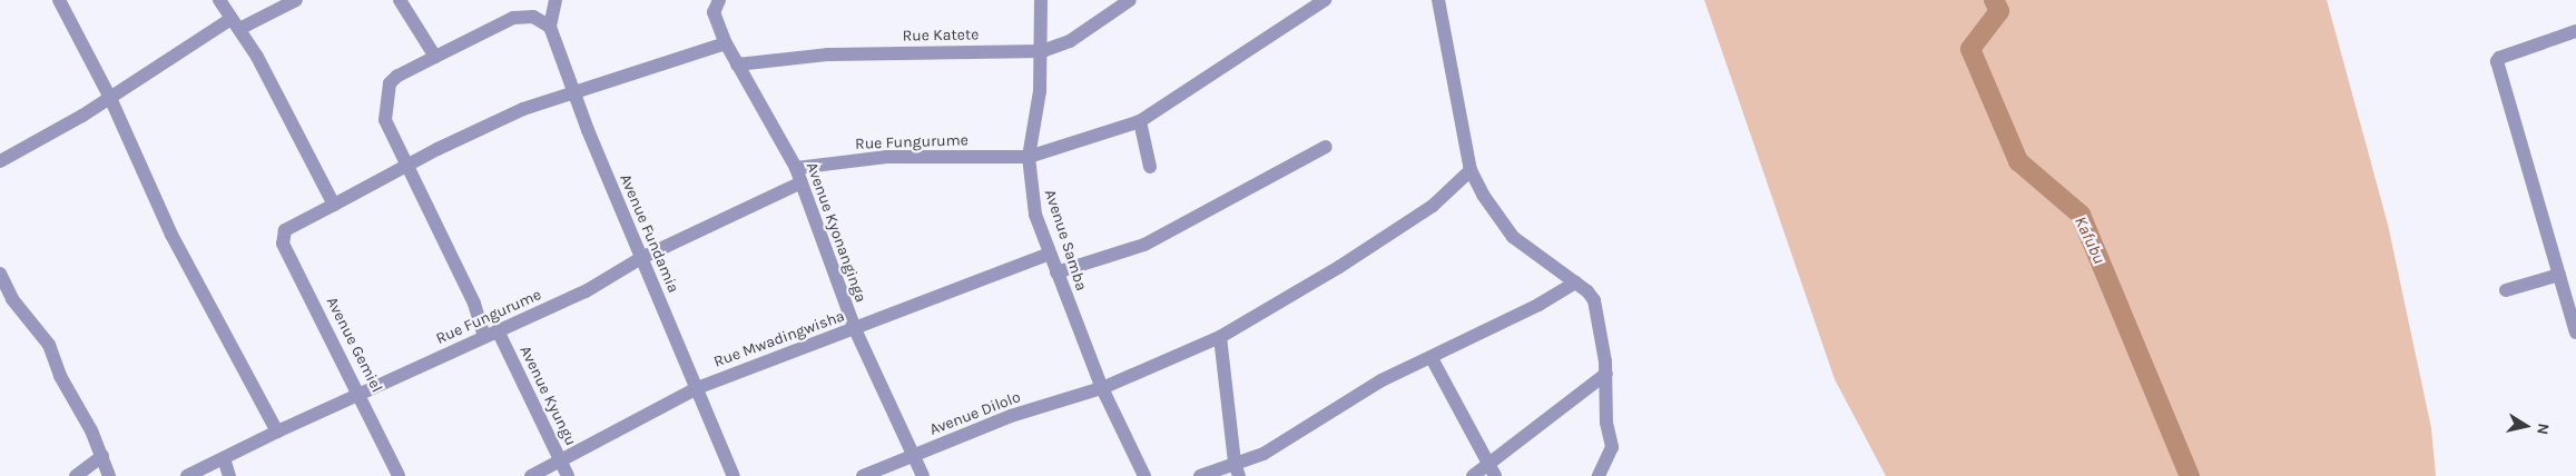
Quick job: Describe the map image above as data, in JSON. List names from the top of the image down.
{
  "streets": {
    "street": [
      "Rue Katete",
      "Rue Fungurume",
      "Avenue Kyonanginga",
      "Avenue Fundamia",
      "Avenue Samba",
      "Rue Mwadingwisha",
      "Avenue Gemiel",
      "Avenue Kyungu",
      "Avenue Dilolo"
    ]
  },
  "crossings": [
    ["Rue Katete", "Avenue Kyonanginga"],
    ["Rue Katete", "Avenue Samba"],
    ["Rue Fungurume", "Avenue Kyonanginga"],
    ["Rue Fungurume", "Avenue Fundamia"],
    ["Rue Fungurume", "Avenue Samba"],
    ["Rue Fungurume", "Avenue Gemiel"],
    ["Rue Fungurume", "Avenue Kyungu"],
    ["Avenue Kyonanginga", "Rue Mwadingwisha"],
    ["Avenue Kyonanginga", "Avenue Dilolo"],
    ["Avenue Fundamia", "Rue Mwadingwisha"],
    ["Avenue Samba", "Rue Mwadingwisha"],
    ["Avenue Samba", "Avenue Dilolo"],
    ["Rue Mwadingwisha", "Avenue Kyungu"]
  ],
  "water": ["Kafubu"],
  "north": "right"
}
